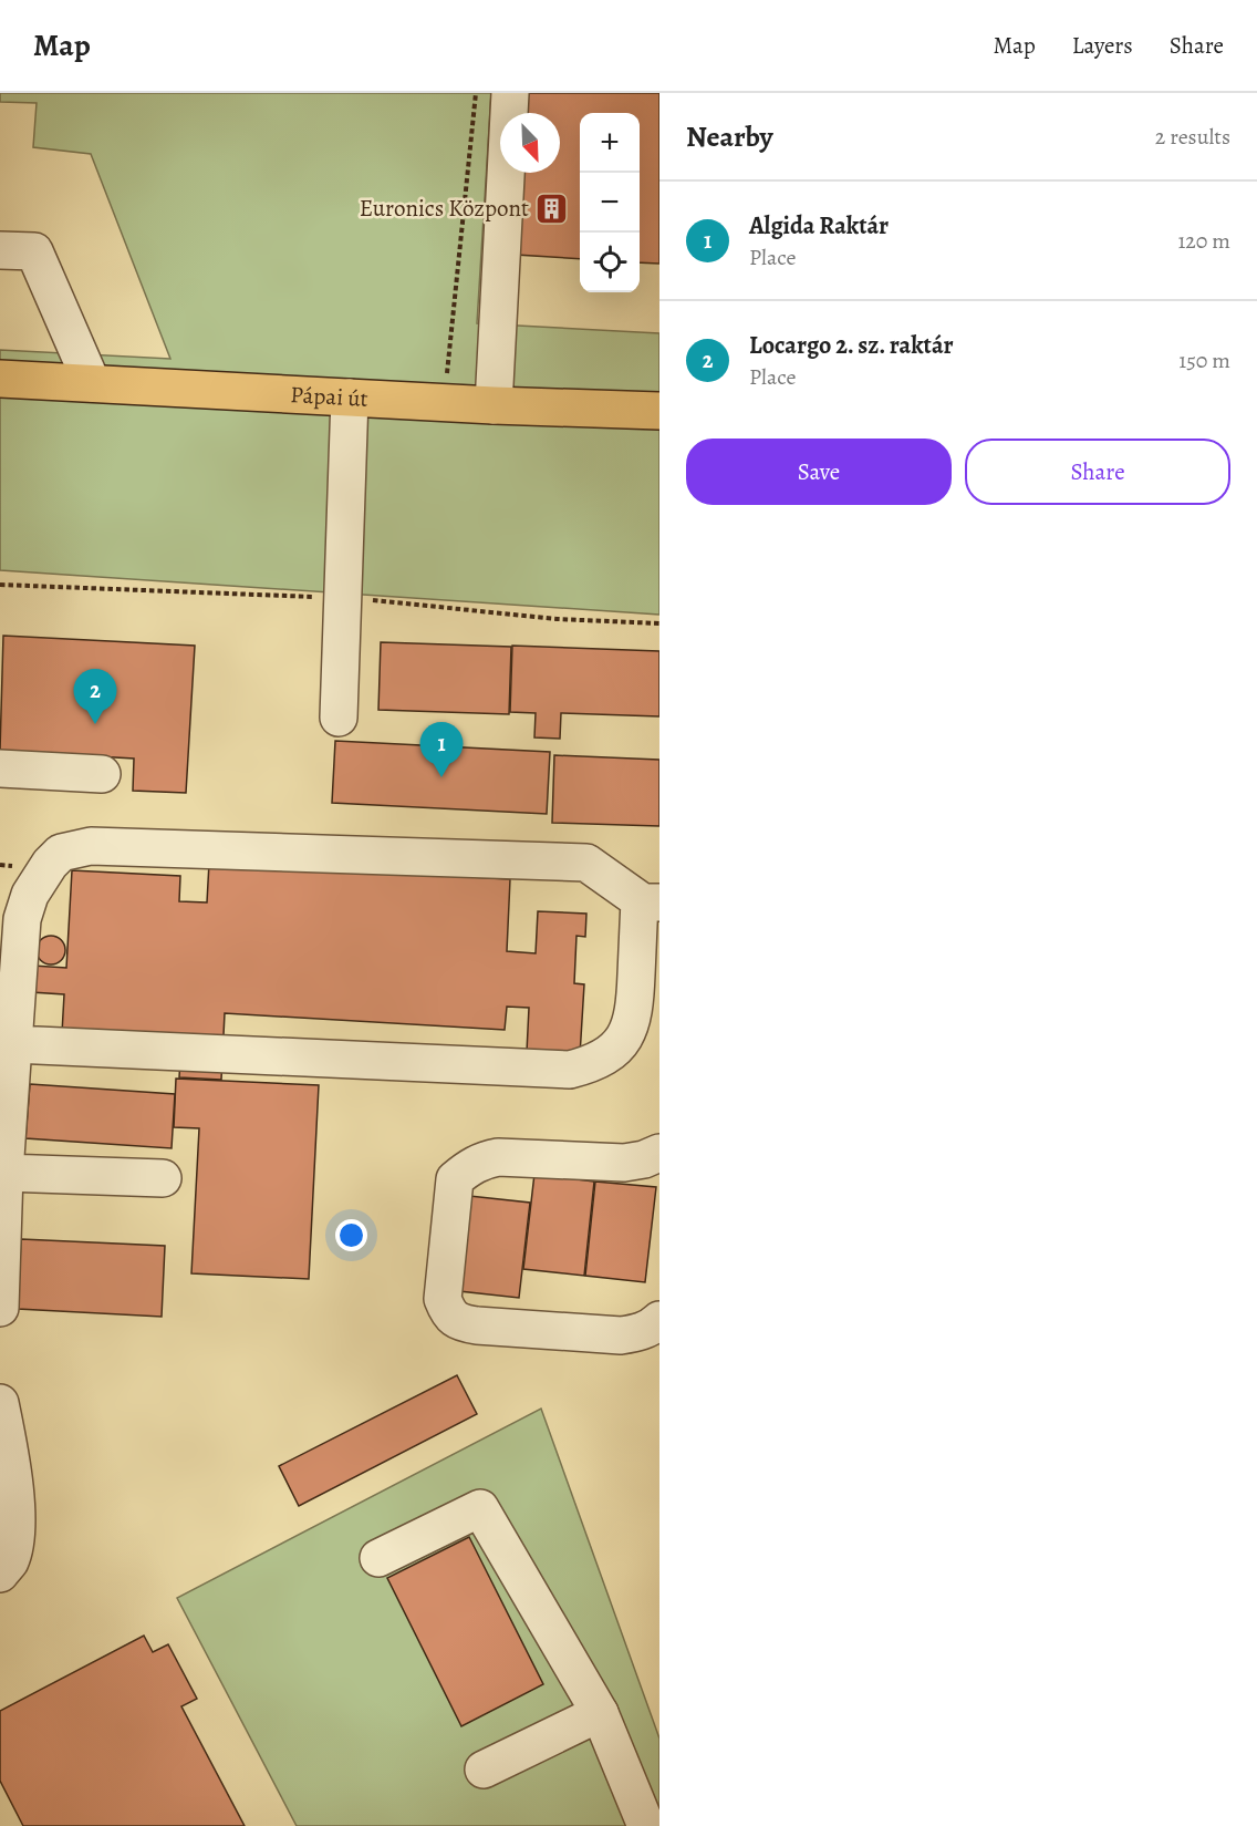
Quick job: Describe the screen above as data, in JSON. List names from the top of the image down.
{
  "streets": {
    "main road": ["Pápai út"]
  },
  "places": {
    "building": ["Euronics Központ"]
  },
  "north": "bottom right",
  "page": {
    "header": "Map",
    "nav": ["Map", "Layers", "Share"],
    "heading": ["Nearby", "2 results"],
    "map_buttons": ["+", "−"],
    "list": [
      {
        "mark": "1",
        "name": "Algida Raktár",
        "note": "Place",
        "value": "120 m"
      },
      {
        "mark": "2",
        "name": "Locargo 2. sz. raktár",
        "note": "Place",
        "value": "150 m"
      }
    ],
    "buttons": ["Save", "Share"],
    "pins": ["2", "1"]
  }
}
